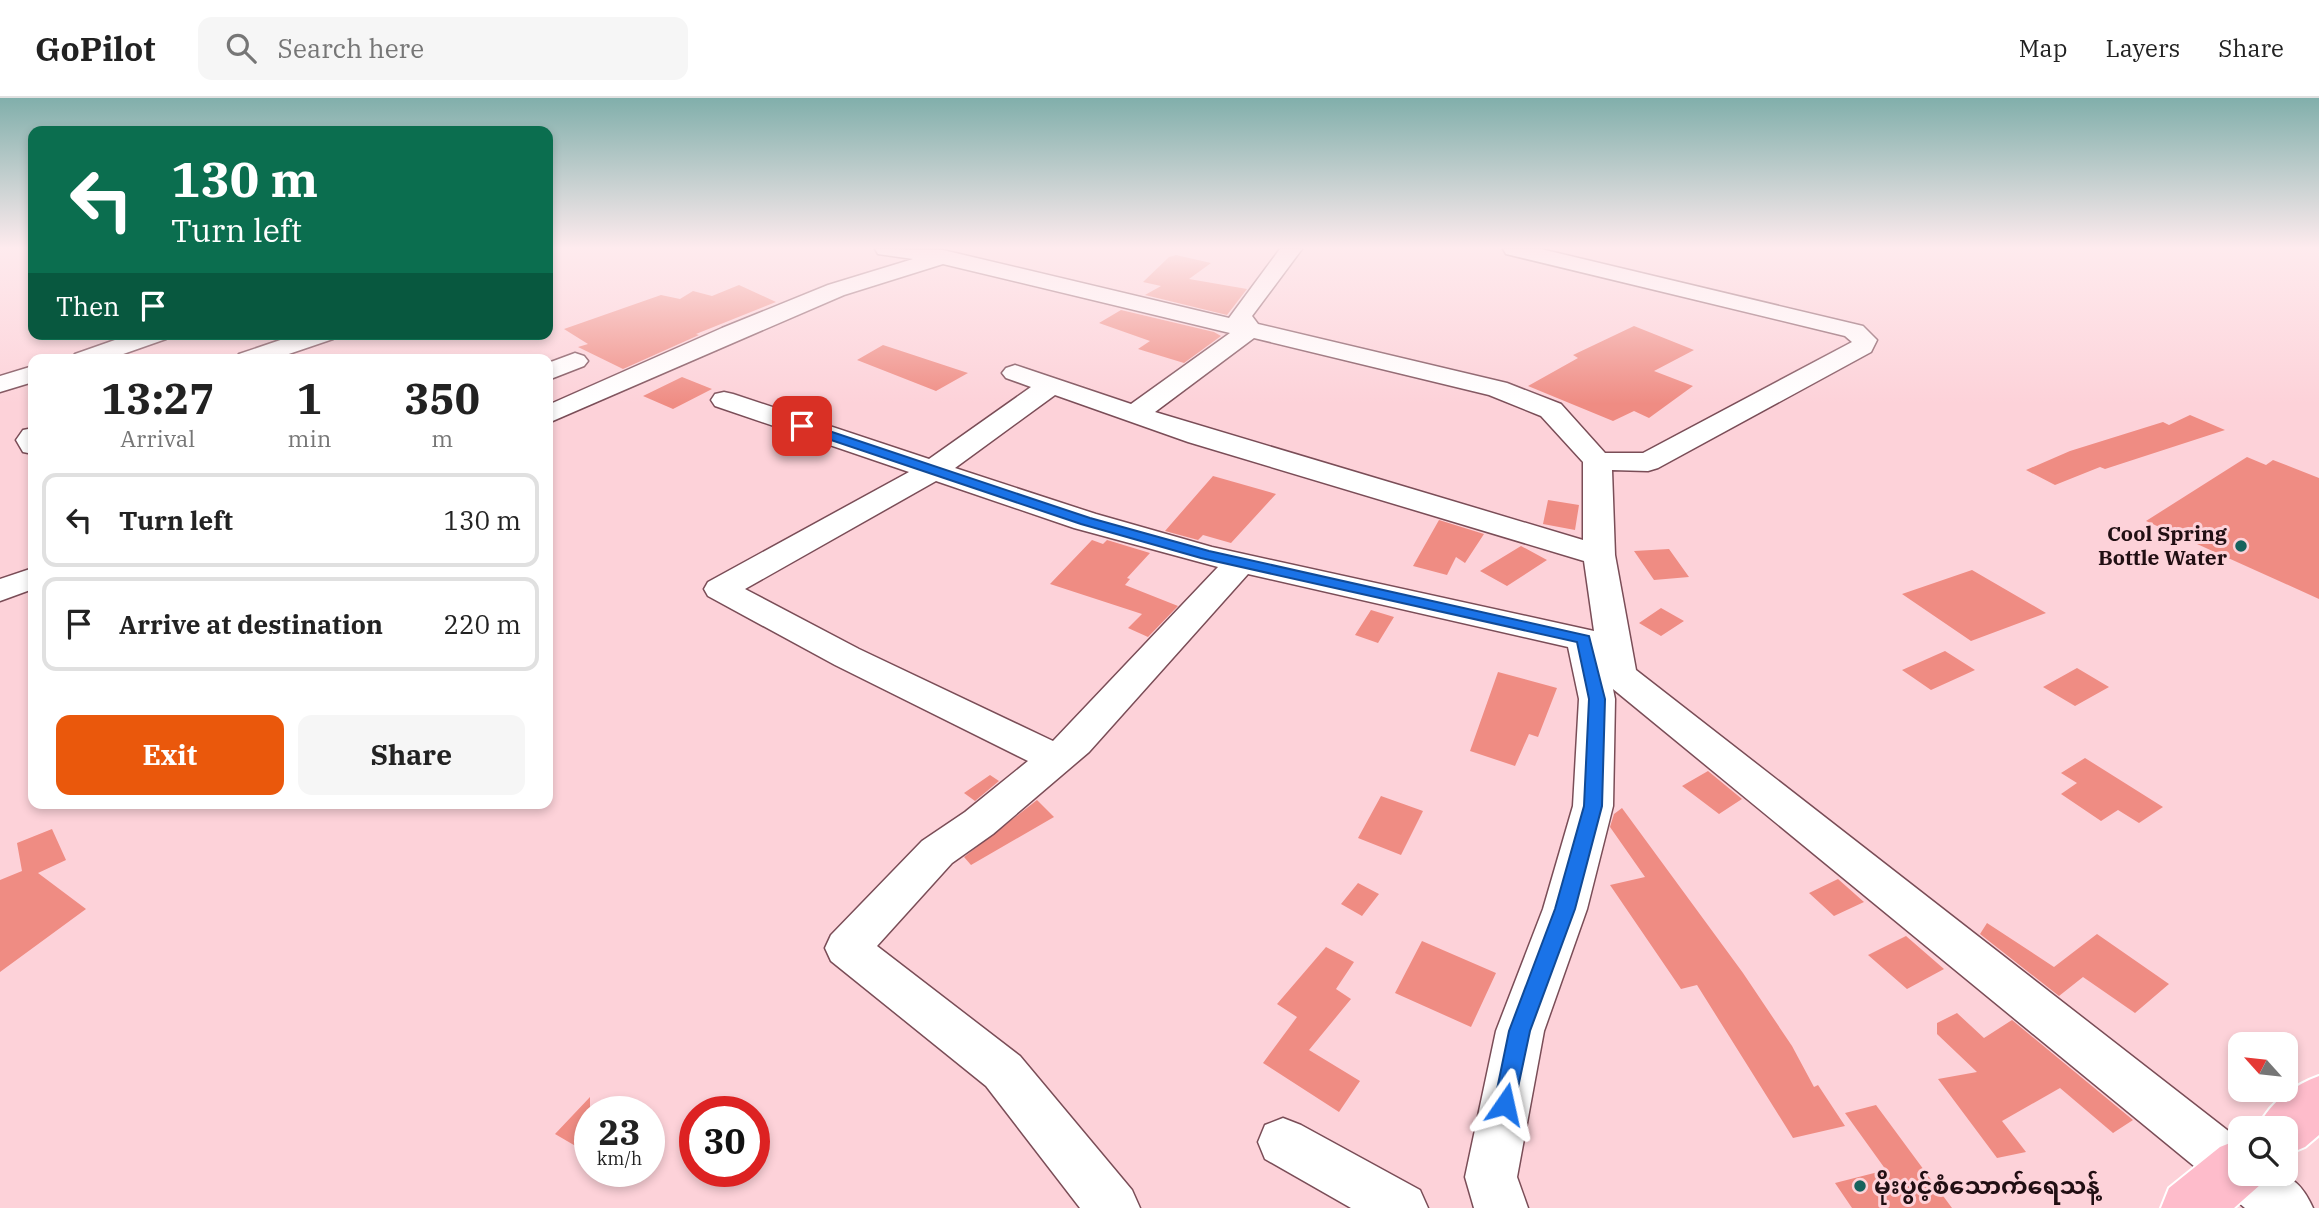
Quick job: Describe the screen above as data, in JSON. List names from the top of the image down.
{
  "places": ["Cool Spring Bottle Water", "မိုးပွင့်စံသောက်ရေသန့်"],
  "north": "top left",
  "page": {
    "header": "GoPilot",
    "search": "Search here",
    "nav": ["Map", "Layers", "Share"],
    "turn": ["130 m", "Turn left"],
    "then": "Then",
    "eta": [
      "13:27",
      "Arrival",
      "1",
      "min",
      "350",
      "m"
    ],
    "list": [
      {
        "name": "Turn left",
        "value": "130 m"
      },
      {
        "name": "Arrive at destination",
        "value": "220 m"
      }
    ],
    "buttons": ["Exit", "Share"],
    "speed": "23 km/h",
    "limit": "30"
  }
}
